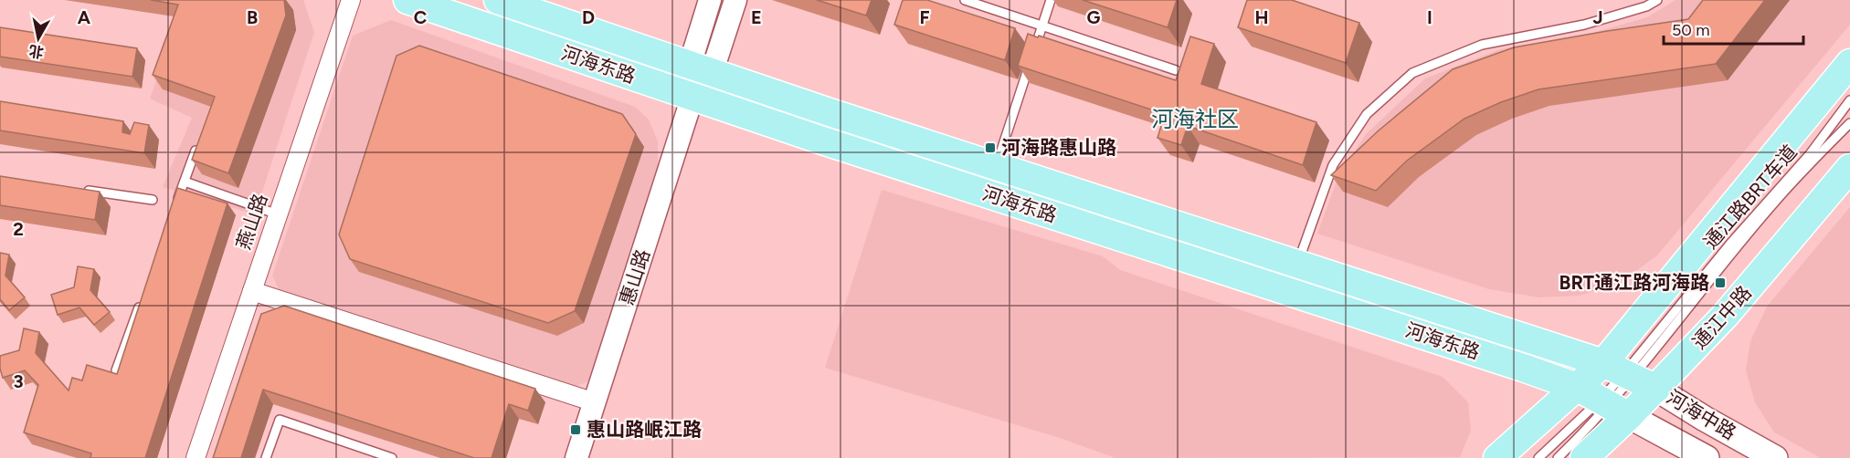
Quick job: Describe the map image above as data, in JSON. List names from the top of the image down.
{
  "streets": {
    "main road": ["河海东路", "通江中路", "河海中路"],
    "street": ["燕山路", "惠山路"],
    "lane": ["通江路BRT车道"]
  },
  "crossings": [
    ["河海东路", "通江路BRT车道"],
    ["河海东路", "惠山路"],
    ["河海东路", "通江中路"],
    ["河海东路", "河海中路"],
    ["通江路BRT车道", "通江中路"],
    ["通江路BRT车道", "河海中路"],
    ["通江中路", "河海中路"]
  ],
  "districts": ["河海社区"],
  "places": {
    "transit": ["河海路惠山路", "BRT通江路河海路", "惠山路岷江路"]
  },
  "scale_bar": "50 m",
  "north": "bottom",
  "grid": {
    "columns": [
      "A",
      "B",
      "C",
      "D",
      "E",
      "F",
      "G",
      "H",
      "I",
      "J"
    ],
    "rows": ["2", "3"]
  }
}
